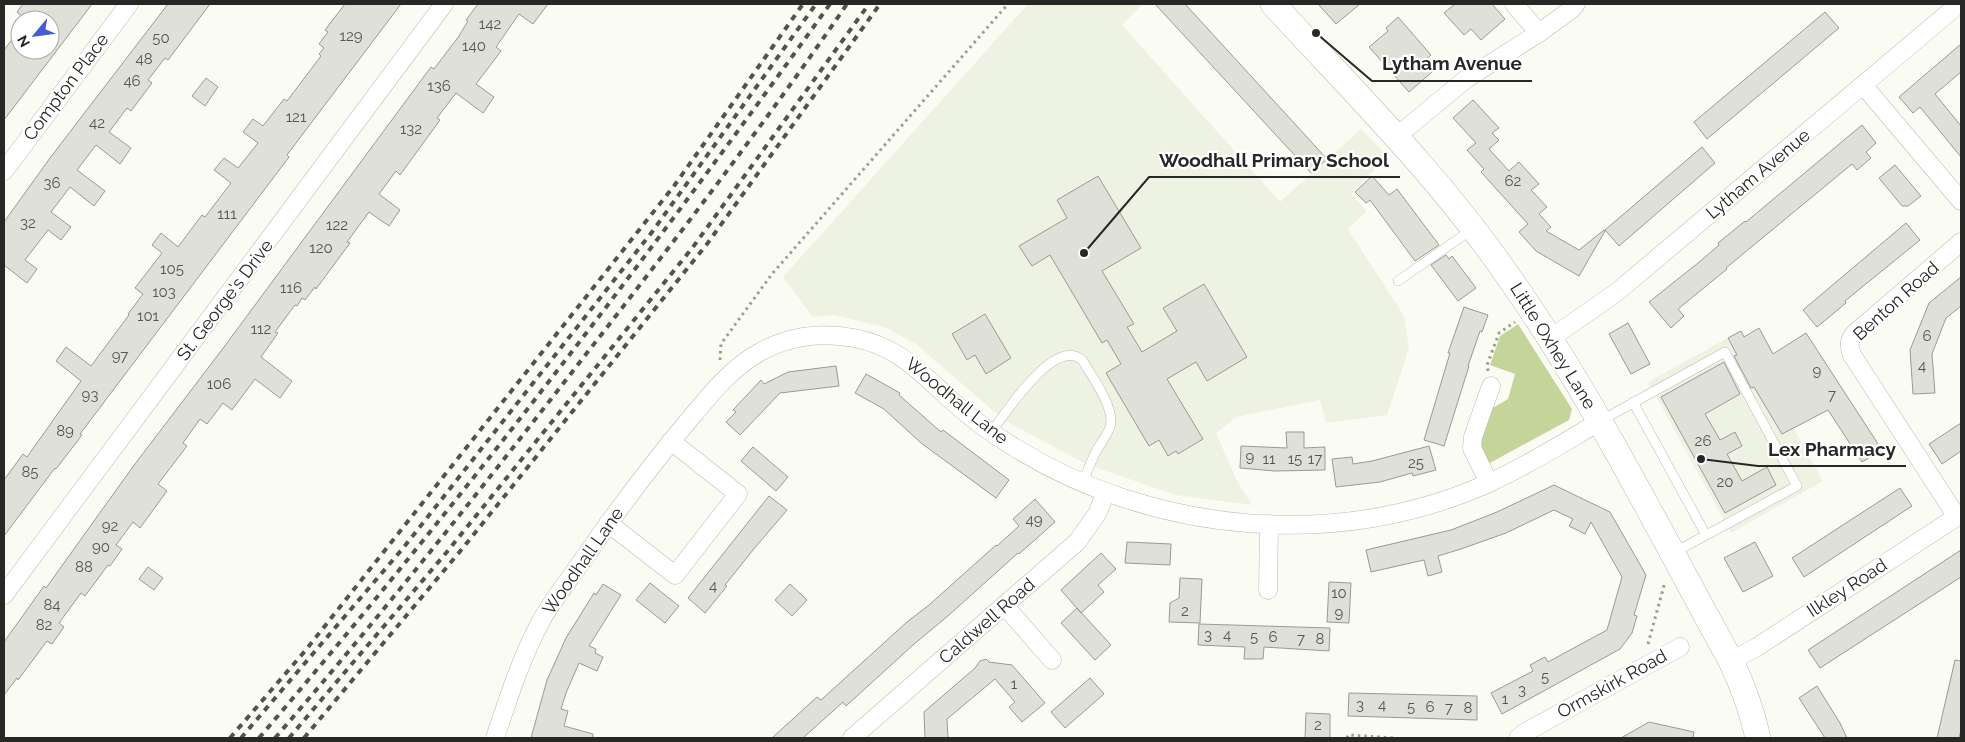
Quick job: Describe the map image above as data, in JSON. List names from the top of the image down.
{
  "streets": {
    "main road": ["Little Oxhey Lane"],
    "street": [
      "Compton Place",
      "Lytham Avenue",
      "St. George's Drive",
      "Benton Road",
      "Woodhall Lane",
      "Ilkley Road",
      "Caldwell Road",
      "Ormskirk Road"
    ]
  },
  "crossings": [
    ["Lytham Avenue", "Little Oxhey Lane"],
    ["Benton Road", "Ilkley Road"],
    ["Little Oxhey Lane", "Woodhall Lane"],
    ["Little Oxhey Lane", "Ilkley Road"],
    ["Woodhall Lane", "Caldwell Road"]
  ],
  "places": ["Lytham Avenue", "Woodhall Primary School", "Lex Pharmacy"],
  "house_numbers": [
    "142",
    "129",
    "50",
    "140",
    "48",
    "46",
    "136",
    "121",
    "42",
    "132",
    "62",
    "36",
    "111",
    "32",
    "122",
    "120",
    "105",
    "116",
    "103",
    "101",
    "112",
    "6",
    "97",
    "4",
    "9",
    "106",
    "93",
    "7",
    "89",
    "26",
    "9",
    "11",
    "15",
    "17",
    "25",
    "85",
    "20",
    "49",
    "92",
    "90",
    "88",
    "4",
    "10",
    "84",
    "2",
    "9",
    "82",
    "3",
    "4",
    "5",
    "6",
    "7",
    "8",
    "5",
    "1",
    "3",
    "1",
    "3",
    "4",
    "5",
    "6",
    "7",
    "8",
    "2"
  ],
  "north": "bottom left"
}
